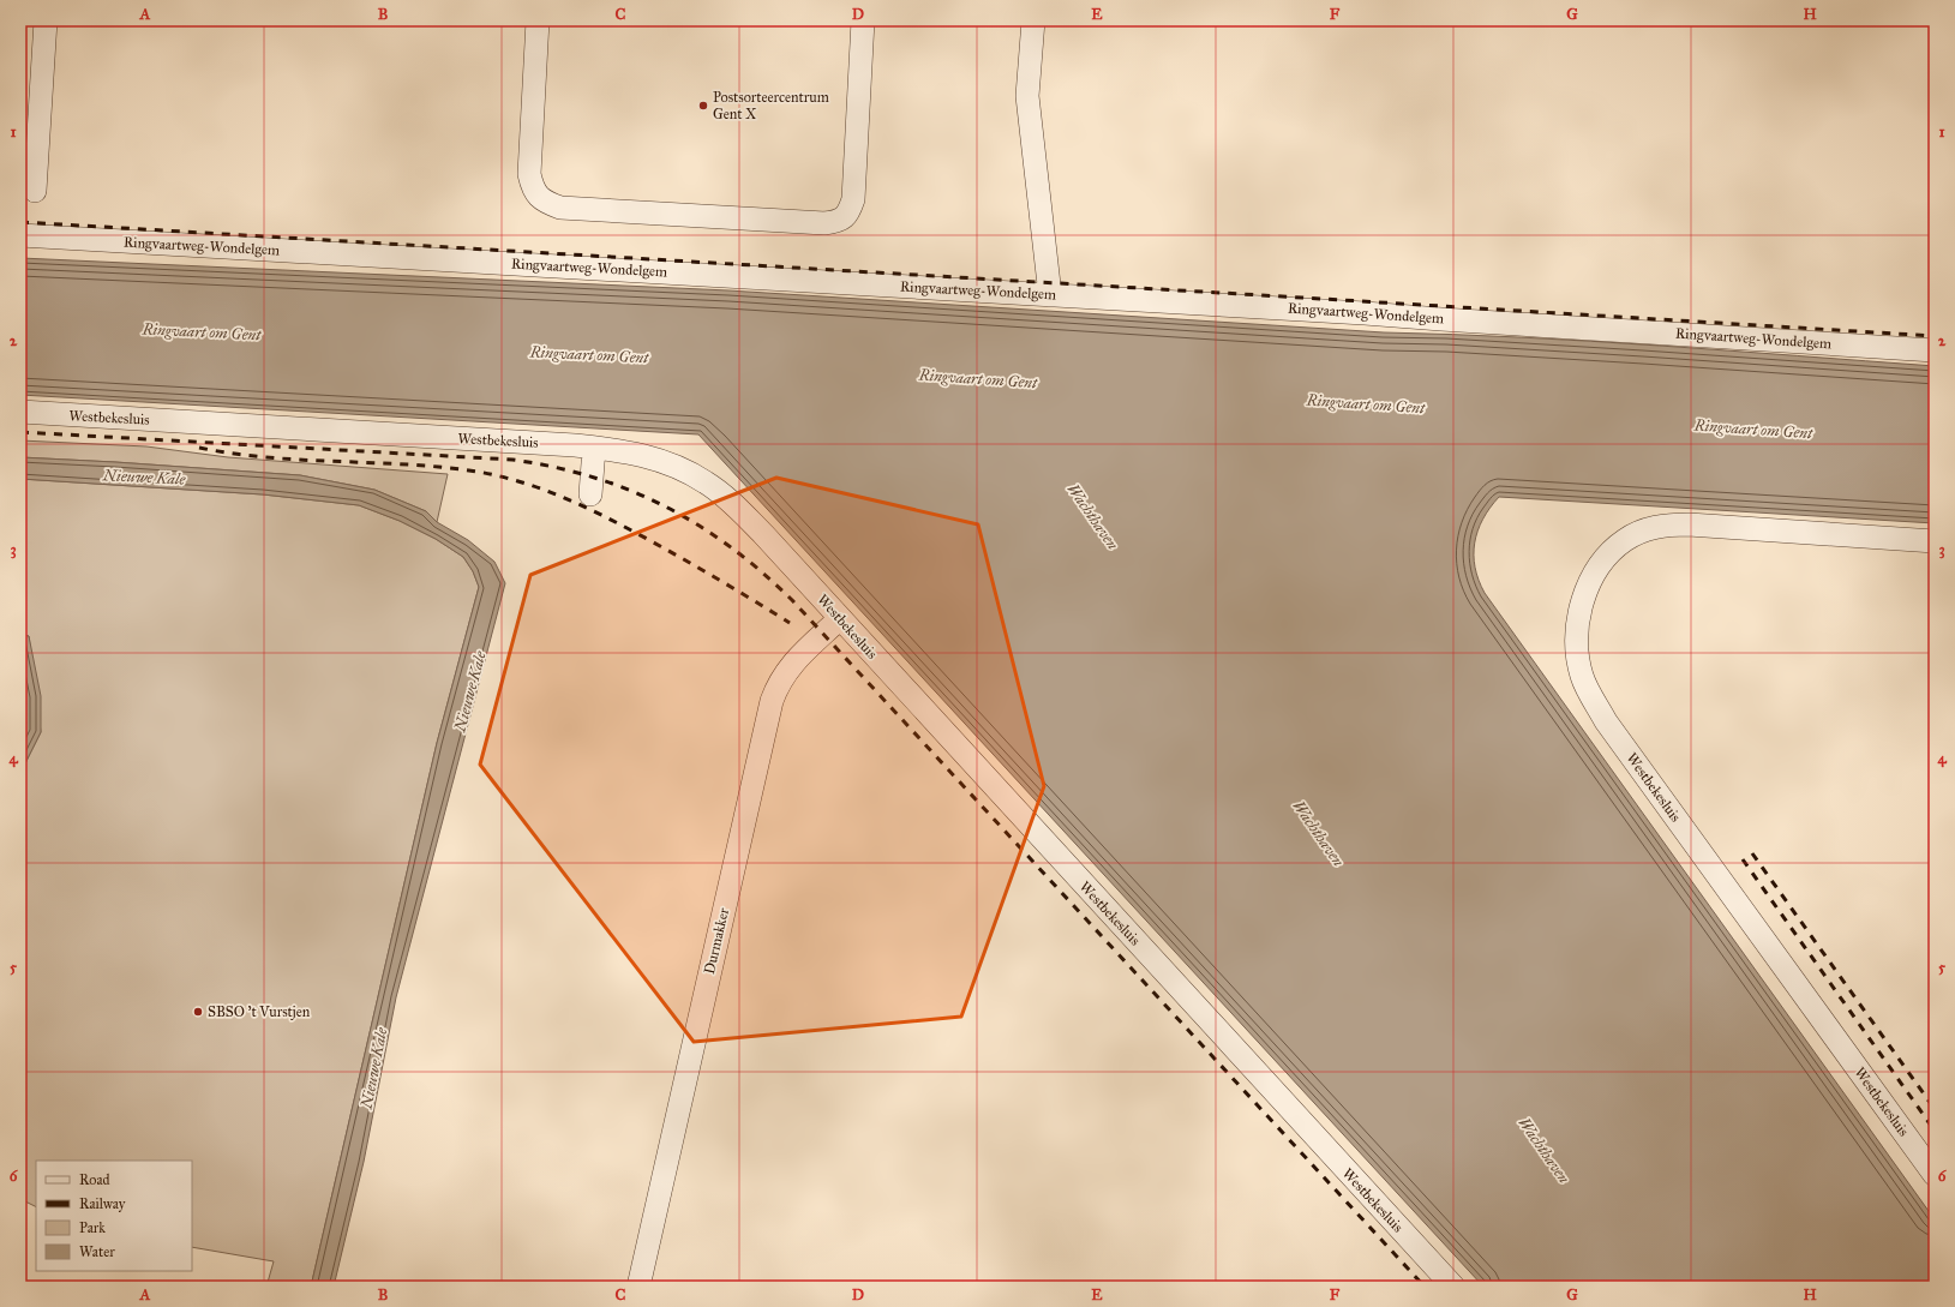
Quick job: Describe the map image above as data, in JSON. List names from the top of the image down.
{
  "streets": {
    "street": ["Ringvaartweg-Wondelgem", "Westbekesluis", "Durmakker"]
  },
  "crossings": [
    ["Westbekesluis", "Durmakker"]
  ],
  "water": ["Ringvaart om Gent", "Nieuwe Kale", "Wachthaven"],
  "places": ["Postsorteercentrum Gent X", "SBSO 't Vurstjen"],
  "legend": [
    "Road",
    "Railway",
    "Park",
    "Water"
  ],
  "grid": {
    "columns": [
      "A",
      "B",
      "C",
      "D",
      "E",
      "F",
      "G",
      "H"
    ],
    "rows": [
      "1",
      "2",
      "3",
      "4",
      "5",
      "6"
    ]
  }
}
